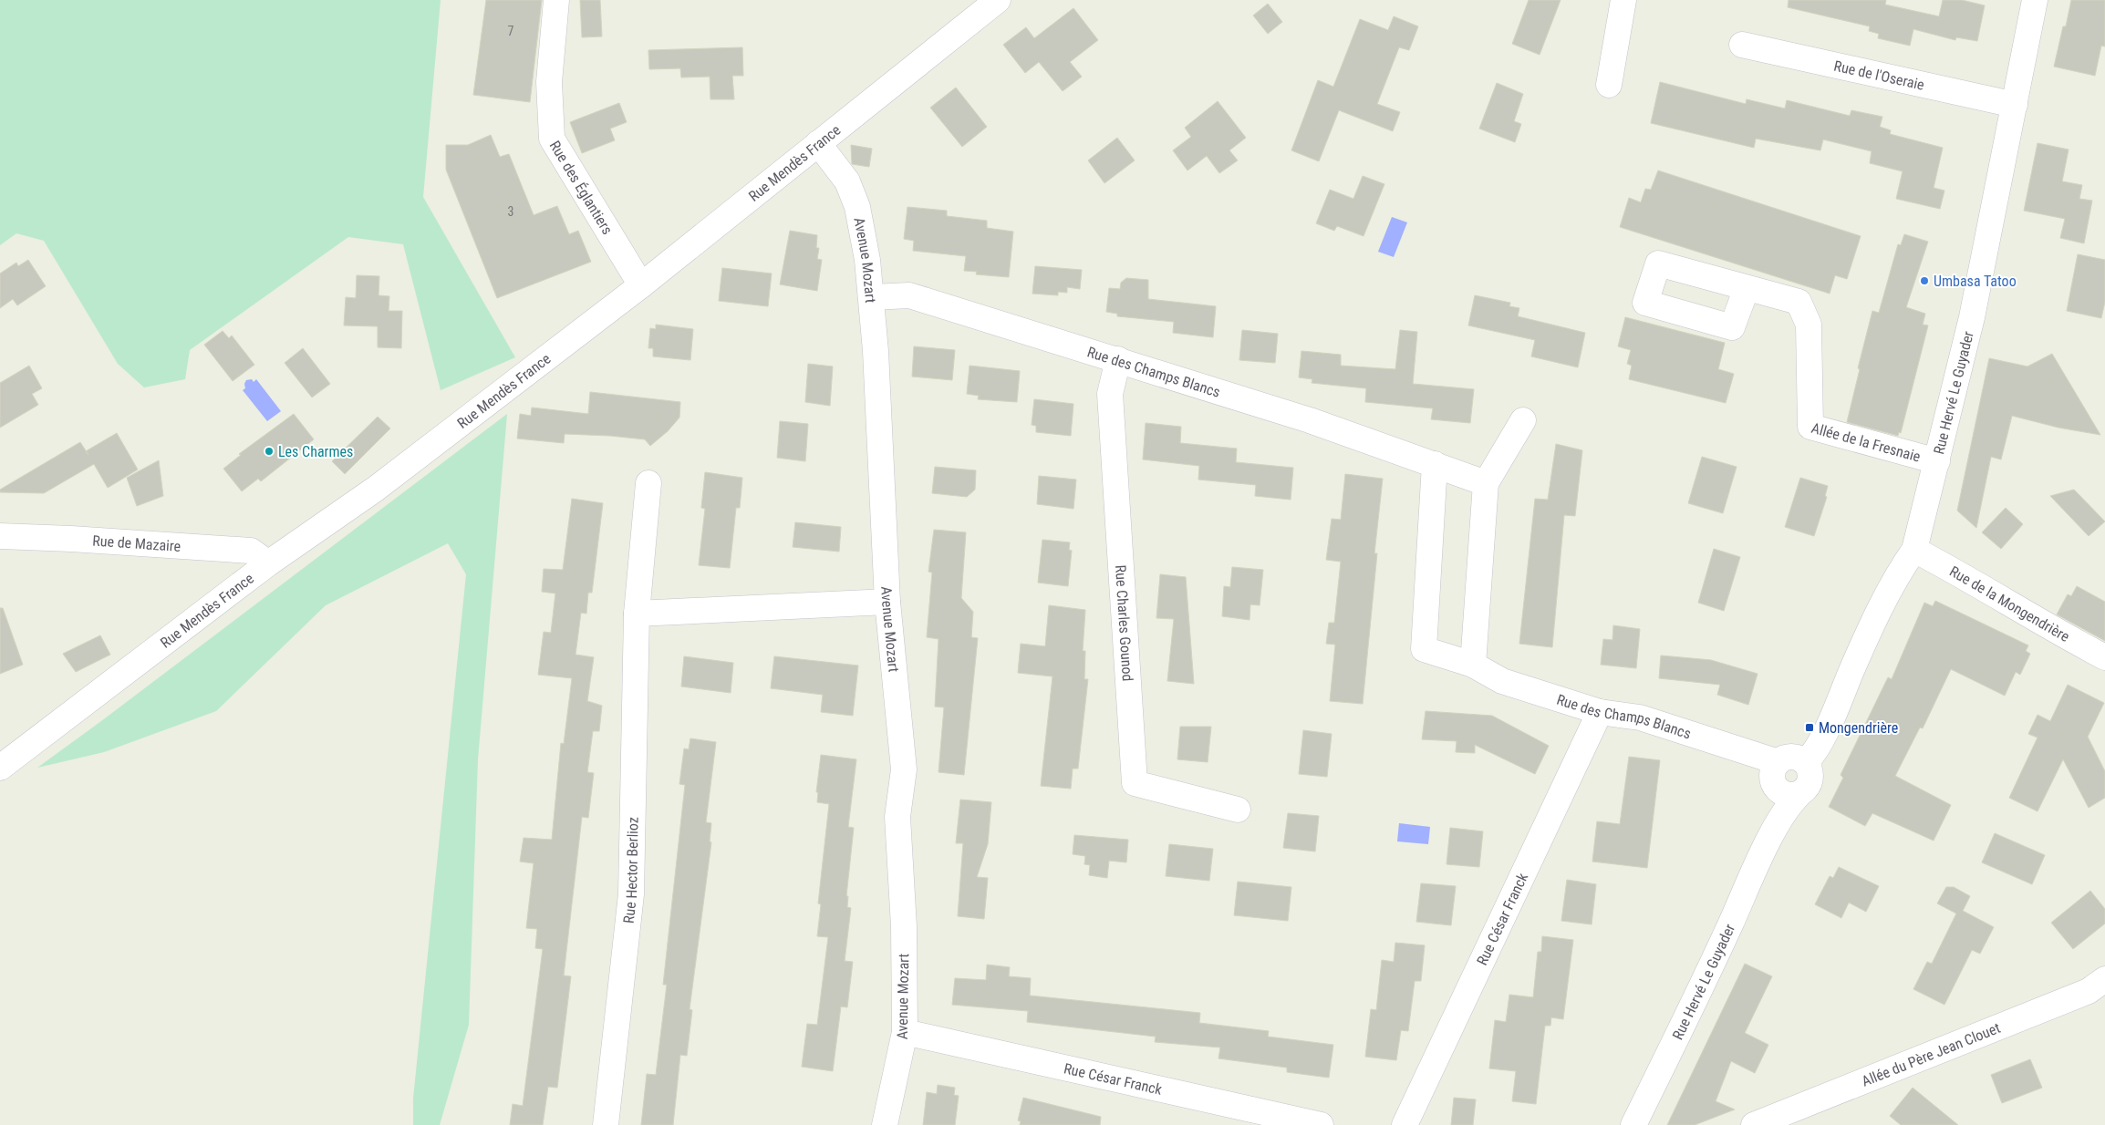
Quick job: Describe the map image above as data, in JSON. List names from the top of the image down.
{
  "streets": {
    "street": [
      "Rue de l'Oseraie",
      "Rue Mendès France",
      "Rue des Églantiers",
      "Avenue Mozart",
      "Rue des Champs Blancs",
      "Rue Hervé Le Guyader",
      "Allée de la Fresnaie",
      "Rue de Mazaire",
      "Rue de la Mongendrière",
      "Rue Charles Gounod",
      "Rue Hector Berlioz",
      "Rue César Franck",
      "Allée du Père Jean Clouet"
    ]
  },
  "crossings": [
    ["Rue de l'Oseraie", "Rue Hervé Le Guyader"],
    ["Rue Mendès France", "Rue des Églantiers"],
    ["Rue Mendès France", "Avenue Mozart"],
    ["Rue Mendès France", "Rue de Mazaire"],
    ["Avenue Mozart", "Rue des Champs Blancs"],
    ["Avenue Mozart", "Rue César Franck"],
    ["Rue des Champs Blancs", "Rue Hervé Le Guyader"],
    ["Rue des Champs Blancs", "Rue Charles Gounod"],
    ["Rue des Champs Blancs", "Rue César Franck"],
    ["Rue Hervé Le Guyader", "Allée de la Fresnaie"],
    ["Rue Hervé Le Guyader", "Rue de la Mongendrière"]
  ],
  "places": {
    "other": ["Umbasa Tatoo", "Les Charmes"],
    "transit": ["Mongendrière"]
  },
  "house_numbers": ["7", "3"]
}
